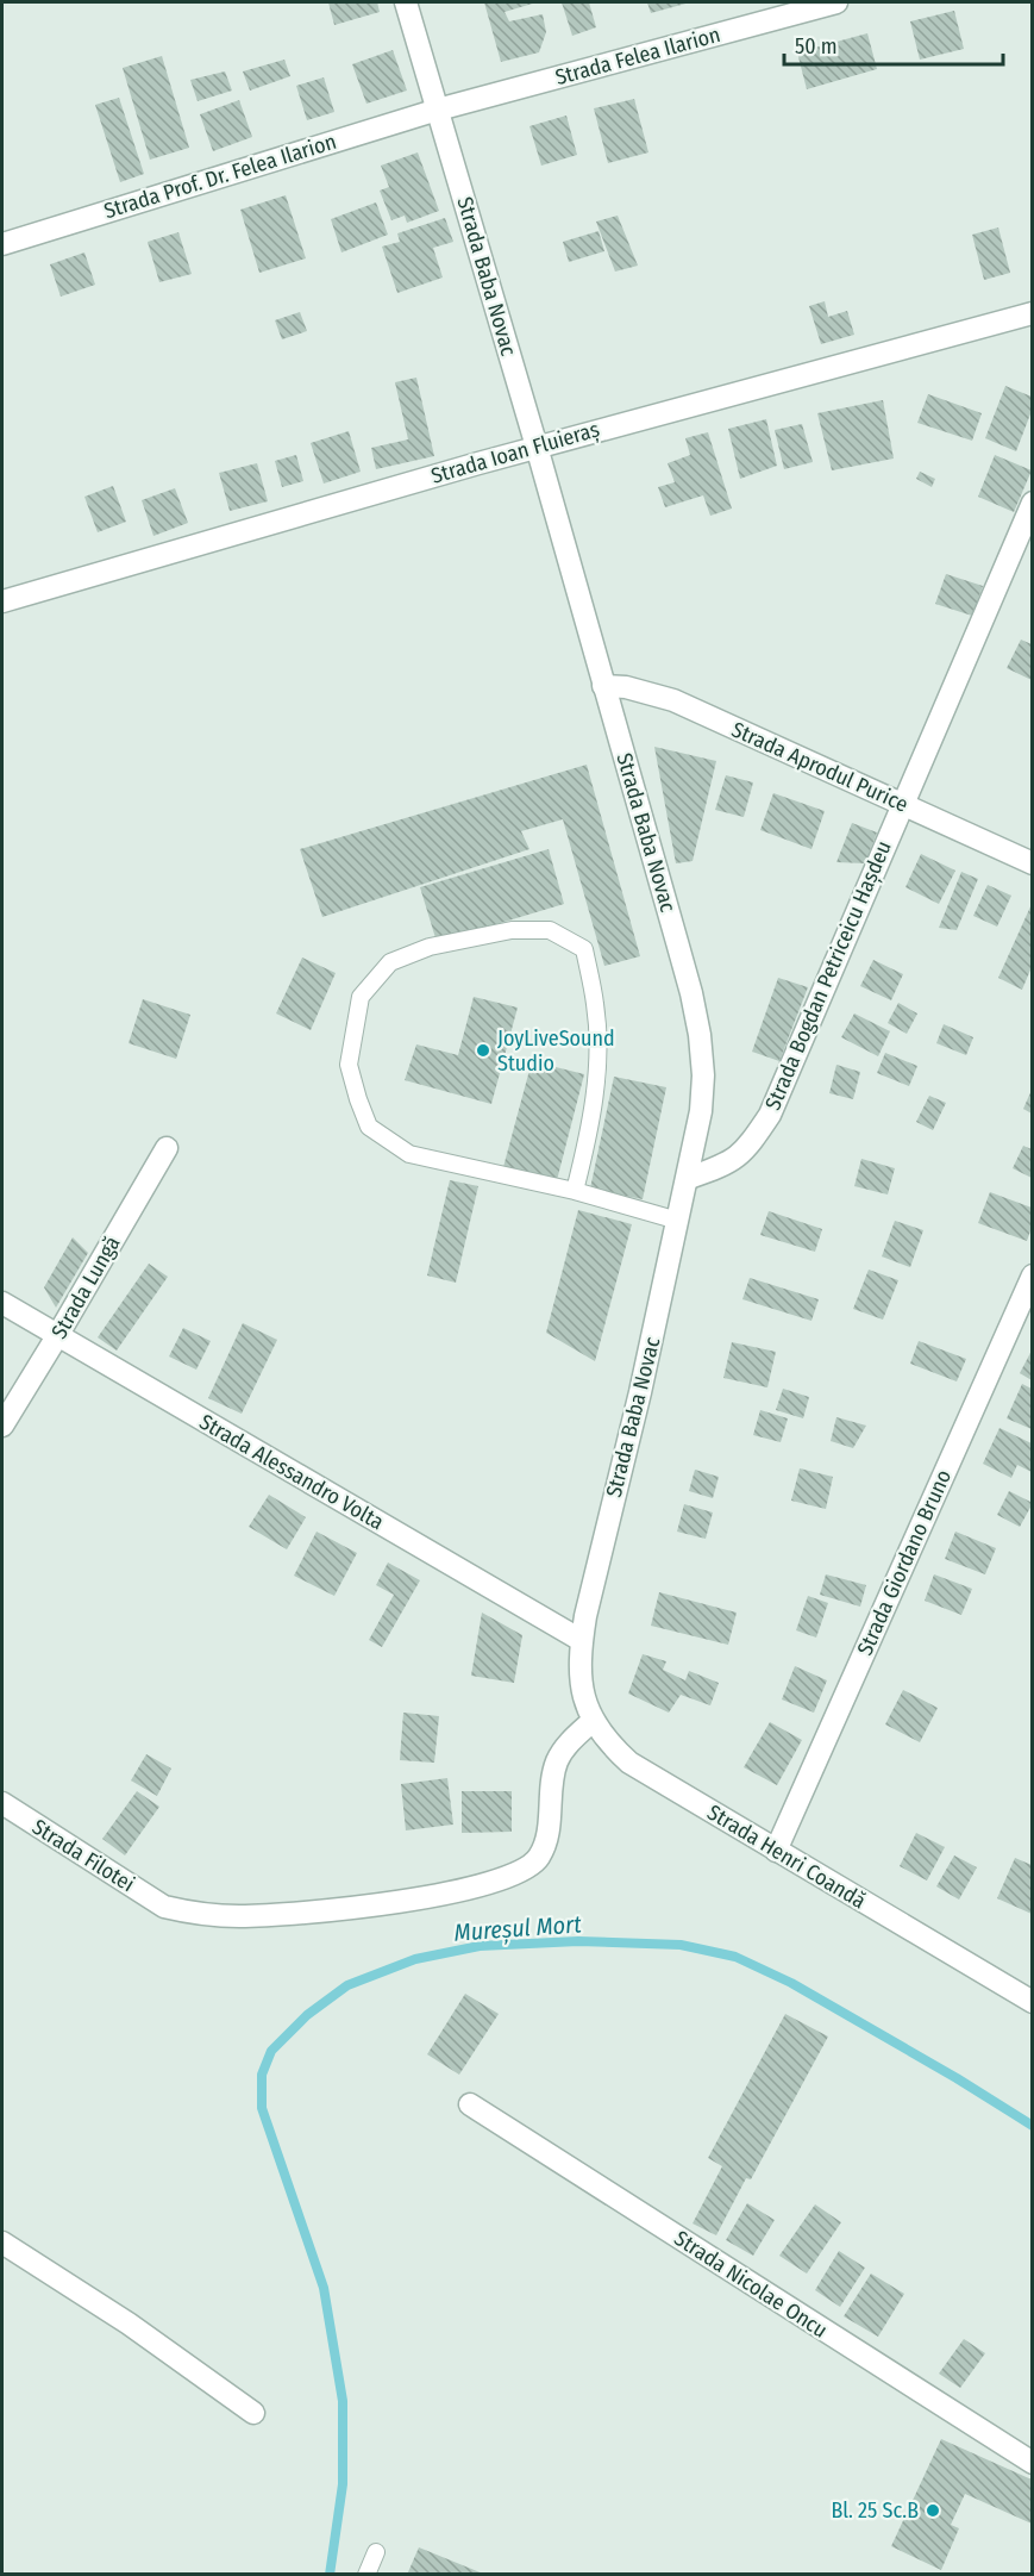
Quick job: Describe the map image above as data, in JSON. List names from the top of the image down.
{
  "streets": {
    "street": [
      "Strada Felea Ilarion",
      "Strada Prof. Dr. Felea Ilarion",
      "Strada Baba Novac",
      "Strada Ioan Fluieraș",
      "Strada Aprodul Purice",
      "Strada Bogdan Petriceicu Hașdeu",
      "Strada Lungă",
      "Strada Alessandro Volta",
      "Strada Giordano Bruno",
      "Strada Filotei",
      "Strada Henri Coandă",
      "Strada Nicolae Oncu"
    ]
  },
  "crossings": [
    ["Strada Felea Ilarion", "Strada Prof. Dr. Felea Ilarion"],
    ["Strada Felea Ilarion", "Strada Baba Novac"],
    ["Strada Prof. Dr. Felea Ilarion", "Strada Baba Novac"],
    ["Strada Baba Novac", "Strada Ioan Fluieraș"],
    ["Strada Baba Novac", "Strada Aprodul Purice"],
    ["Strada Baba Novac", "Strada Bogdan Petriceicu Hașdeu"],
    ["Strada Baba Novac", "Strada Alessandro Volta"],
    ["Strada Baba Novac", "Strada Henri Coandă"],
    ["Strada Aprodul Purice", "Strada Bogdan Petriceicu Hașdeu"],
    ["Strada Lungă", "Strada Alessandro Volta"],
    ["Strada Giordano Bruno", "Strada Henri Coandă"],
    ["Strada Filotei", "Strada Henri Coandă"]
  ],
  "water": ["Mureșul Mort"],
  "places": ["JoyLiveSound Studio", "Bl. 25 Sc.B"],
  "scale_bar": "50 m"
}
